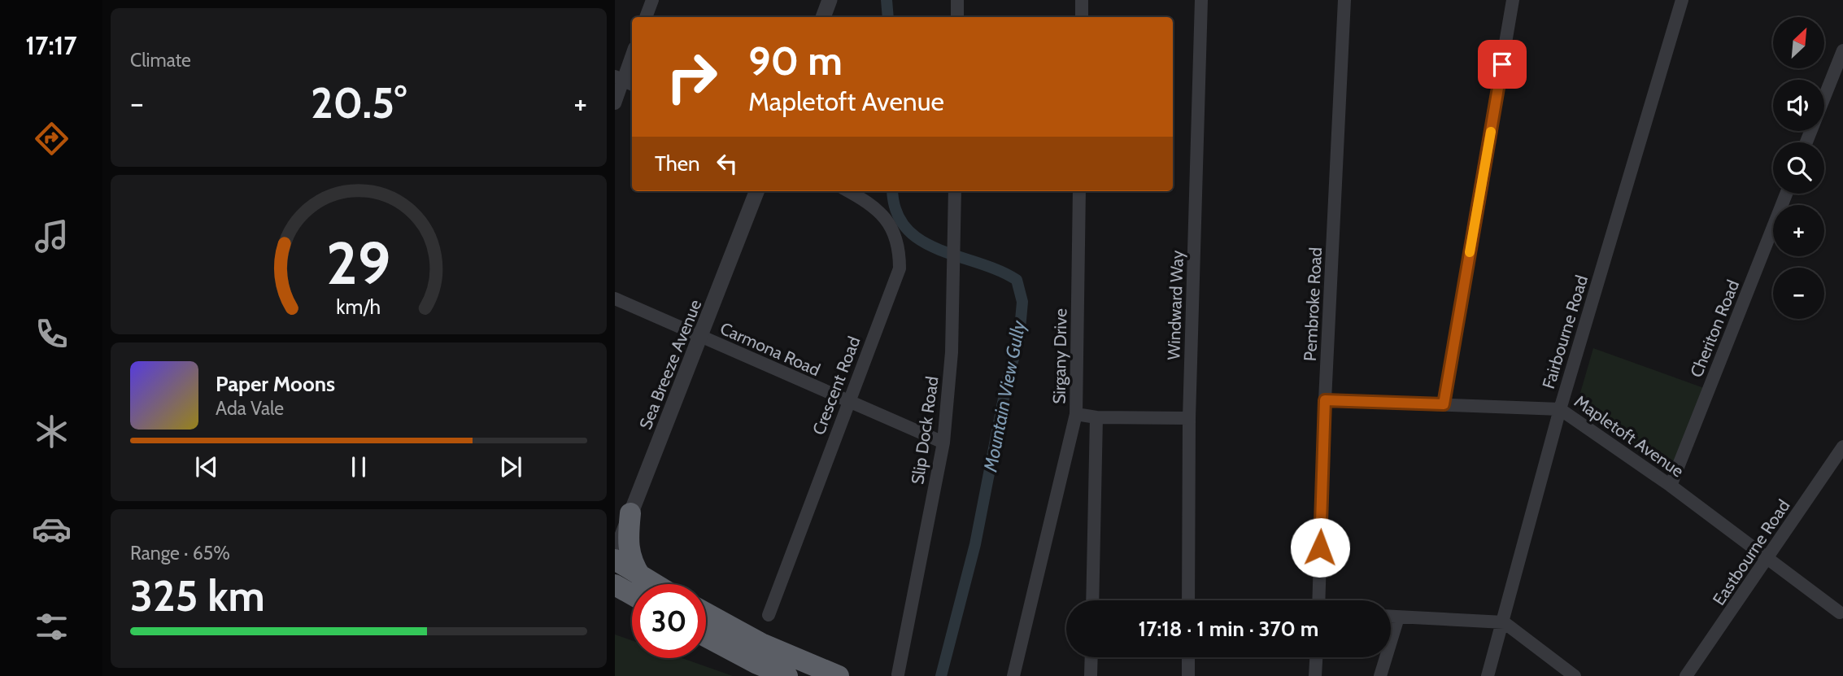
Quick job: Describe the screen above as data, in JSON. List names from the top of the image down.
{
  "streets": {
    "street": [
      "Pembroke Road",
      "Windward Way",
      "Cheriton Road",
      "Fairbourne Road",
      "Carmona Road",
      "Sirgany Drive",
      "Sea Breeze Avenue",
      "Crescent Road",
      "Slip Dock Road",
      "Mapletoft Avenue",
      "Eastbourne Road"
    ]
  },
  "crossings": [
    ["Pembroke Road", "Mapletoft Avenue"],
    ["Windward Way", "Sirgany Drive"],
    ["Cheriton Road", "Mapletoft Avenue"],
    ["Fairbourne Road", "Mapletoft Avenue"],
    ["Carmona Road", "Sea Breeze Avenue"],
    ["Carmona Road", "Crescent Road"],
    ["Carmona Road", "Slip Dock Road"],
    ["Mapletoft Avenue", "Eastbourne Road"]
  ],
  "water": ["Mountain View Gully"],
  "north": "top right",
  "page": {
    "tabs": "17:17",
    "tile": [
      "Climate",
      ["Range · 65%", "325 km"]
    ],
    "map_buttons": ["+", "−"],
    "turn": ["90 m", "Mapletoft Avenue"],
    "heat": ["−", "20.5°", "+"],
    "then": "Then",
    "song": ["Paper Moons", "Ada Vale"],
    "limit": "30",
    "trip": "17:18 · 1 min · 370 m",
    "gauge": ["29", "km/h"]
  }
}
